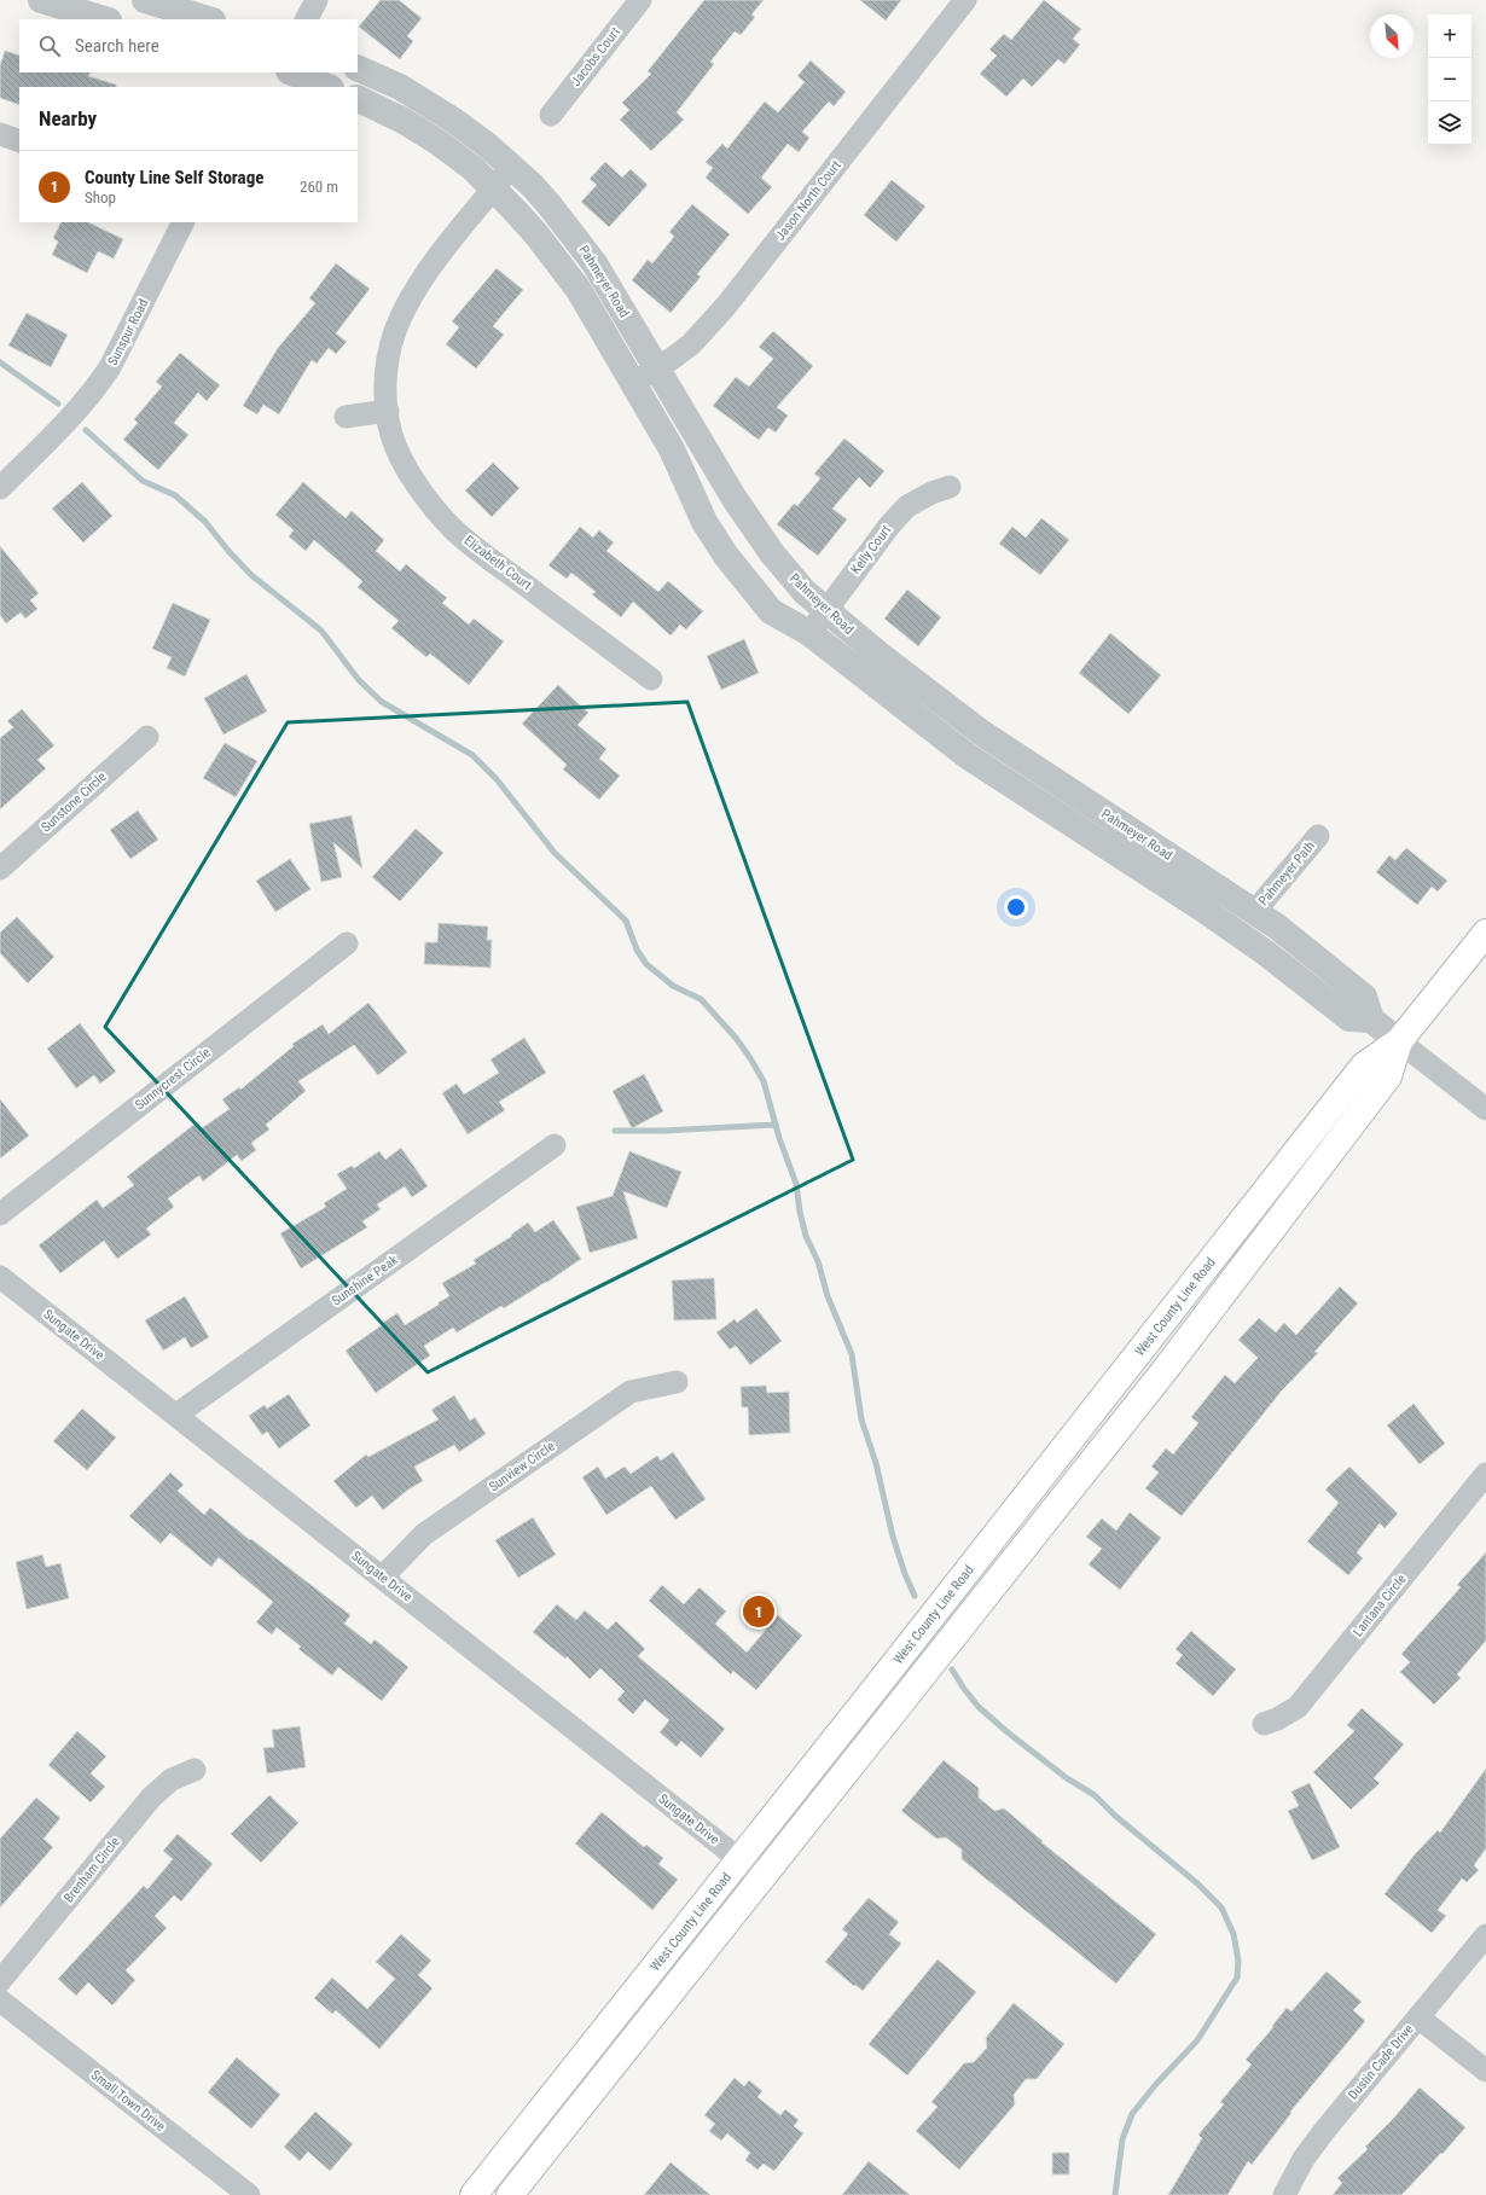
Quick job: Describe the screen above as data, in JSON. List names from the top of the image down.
{
  "streets": {
    "main road": ["West County Line Road"],
    "street": [
      "Jacobs Court",
      "Jason North Court",
      "Pahmeyer Road",
      "Sunspur Road",
      "Kelly Court",
      "Elizabeth Court",
      "Sunstone Circle",
      "Pahmeyer Path",
      "Sunnycrest Circle",
      "Sunshine Peak",
      "Sungate Drive",
      "Sunview Circle",
      "Lantana Circle",
      "Brenham Circle",
      "Dustin Cade Drive",
      "Small Town Drive"
    ]
  },
  "crossings": [
    ["Jason North Court", "Pahmeyer Road"],
    ["Pahmeyer Road", "Kelly Court"],
    ["Pahmeyer Road", "Elizabeth Court"],
    ["Pahmeyer Road", "Pahmeyer Path"],
    ["Sunshine Peak", "Sungate Drive"],
    ["West County Line Road", "Sungate Drive"],
    ["Sungate Drive", "Sunview Circle"]
  ],
  "north": "bottom right",
  "page": {
    "map_buttons": ["+", "−"],
    "search": "Search here",
    "heading": "Nearby",
    "list": [
      {
        "mark": "1",
        "name": "County Line Self Storage",
        "note": "Shop",
        "value": "260 m"
      }
    ],
    "pins": "1"
  }
}
